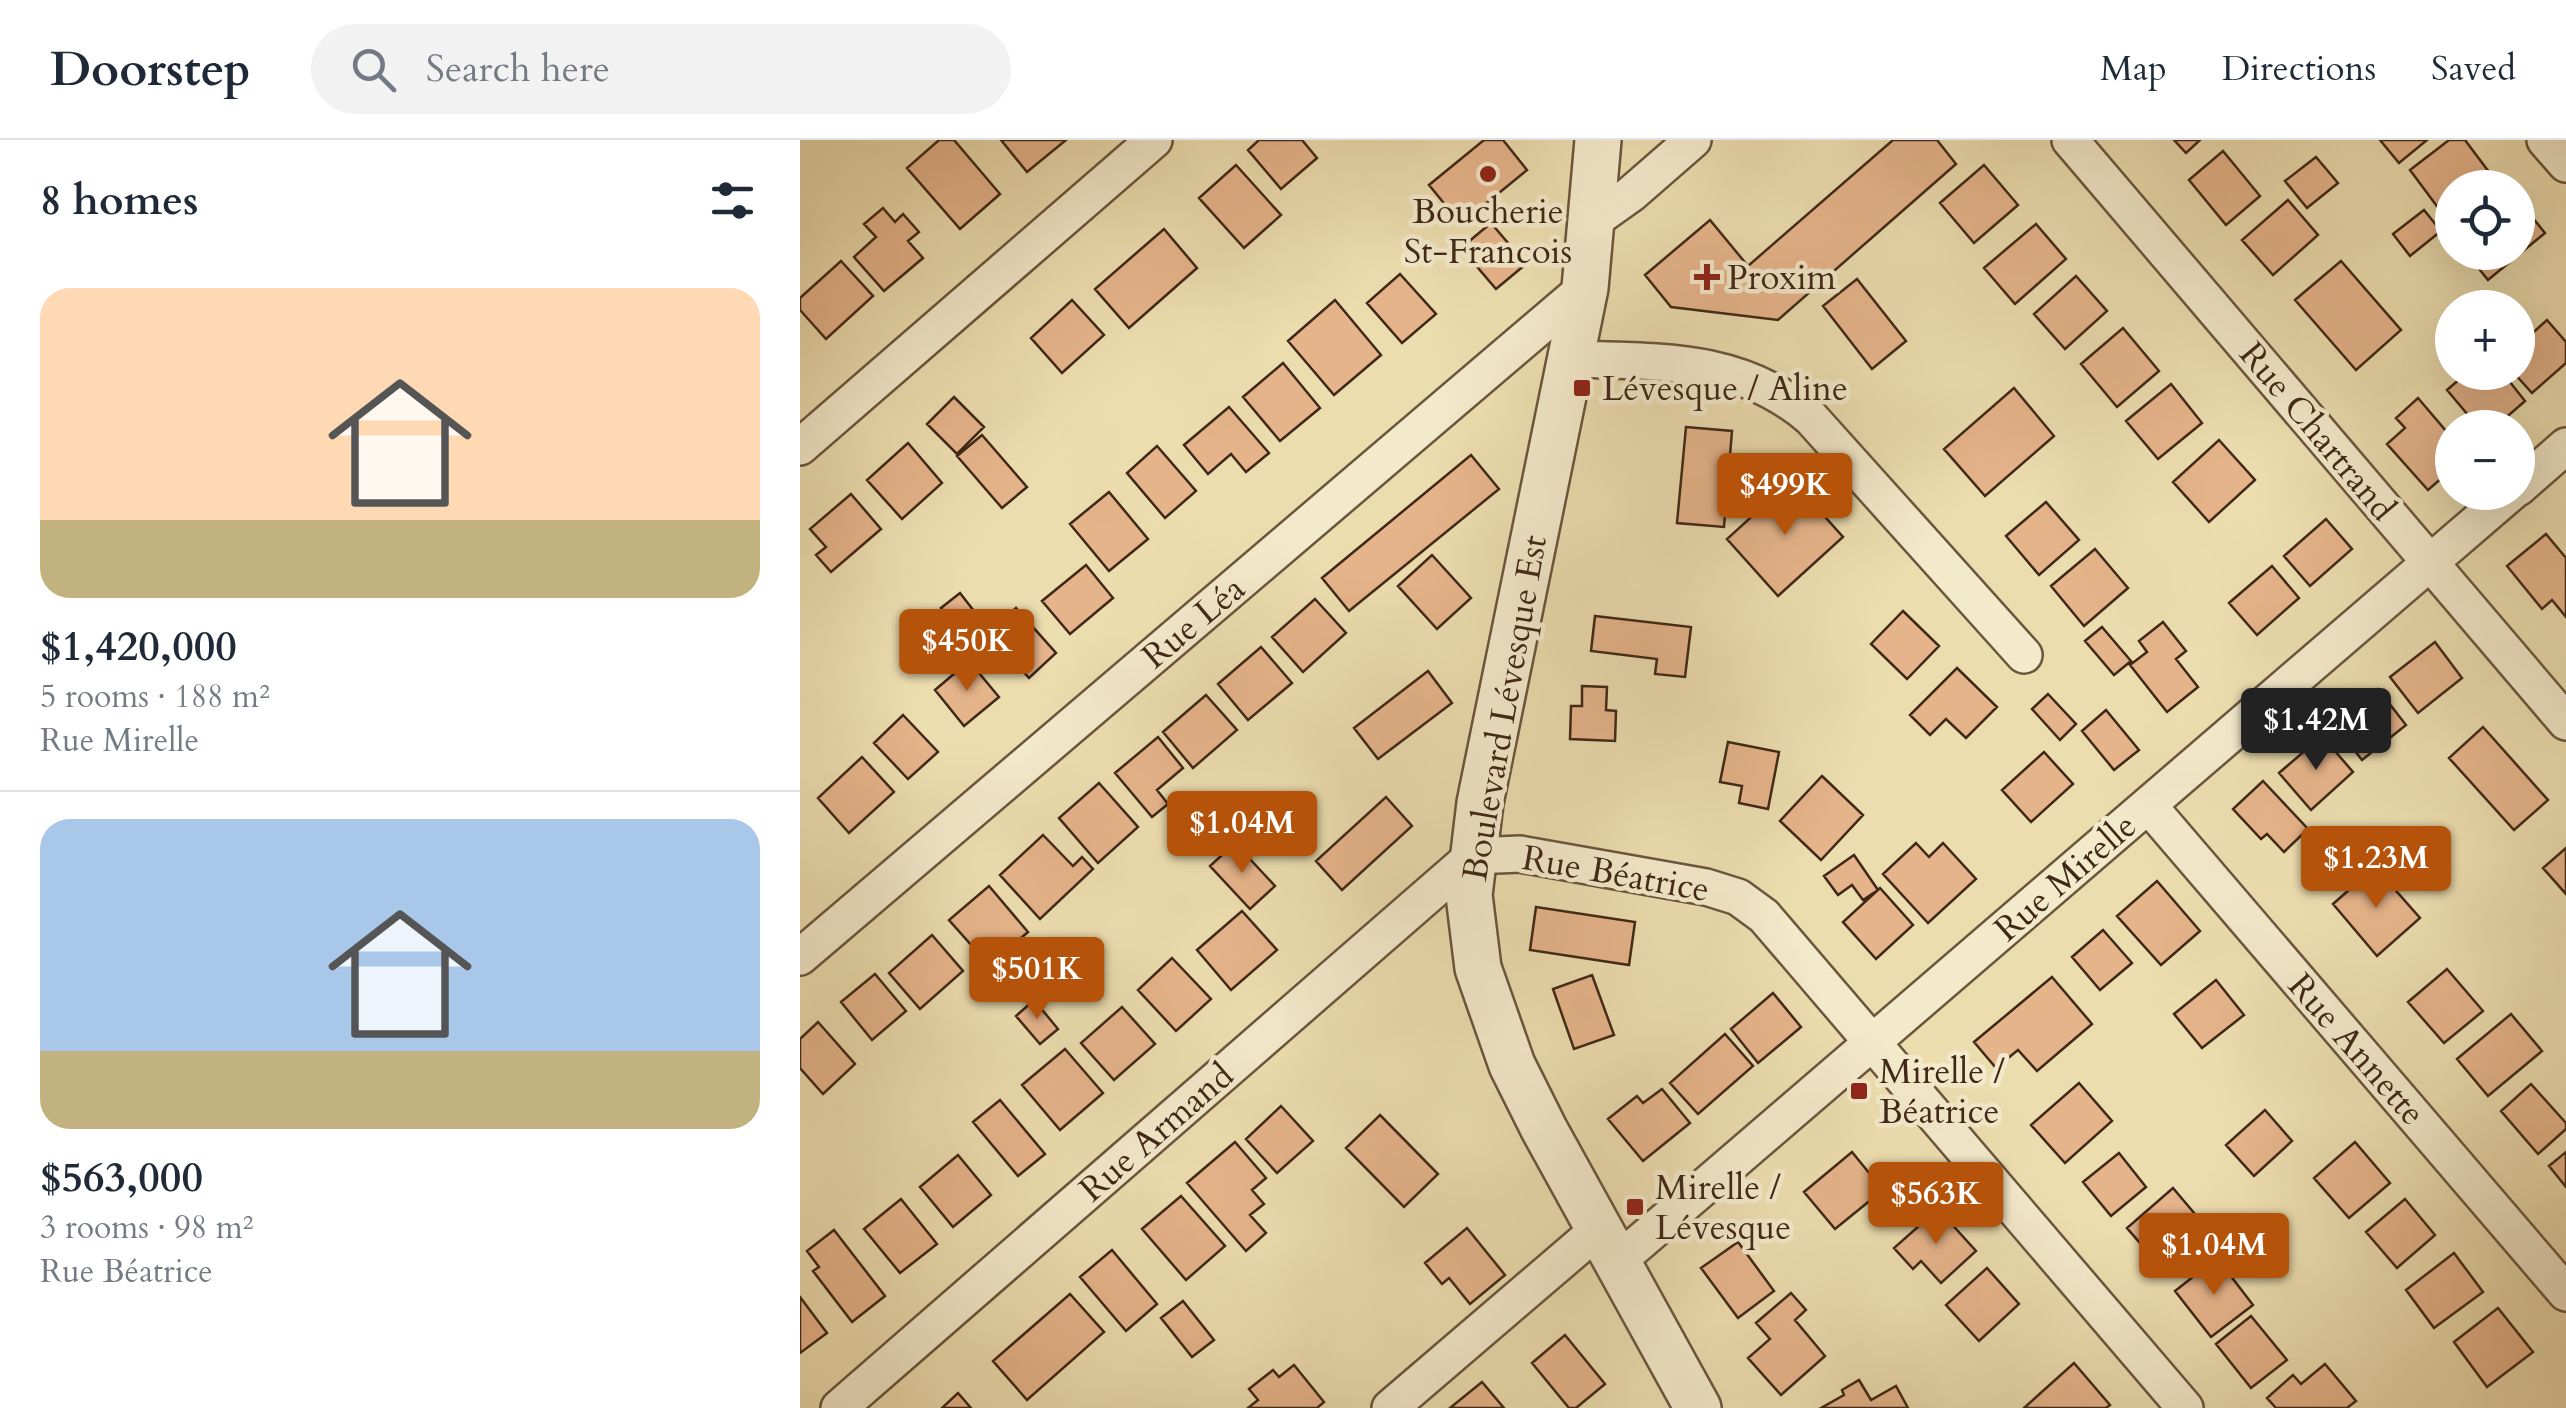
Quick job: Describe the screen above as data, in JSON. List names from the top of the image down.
{
  "streets": {
    "street": [
      "Rue Chartrand",
      "Rue Léa",
      "Boulevard Lévesque Est",
      "Rue Béatrice",
      "Rue Mirelle",
      "Rue Annette",
      "Rue Armand"
    ]
  },
  "crossings": [
    ["Rue Chartrand", "Rue Mirelle"],
    ["Rue Léa", "Boulevard Lévesque Est"],
    ["Boulevard Lévesque Est", "Rue Béatrice"],
    ["Boulevard Lévesque Est", "Rue Mirelle"],
    ["Boulevard Lévesque Est", "Rue Armand"],
    ["Rue Béatrice", "Rue Mirelle"],
    ["Rue Béatrice", "Rue Armand"],
    ["Rue Mirelle", "Rue Annette"]
  ],
  "places": {
    "other": ["Boucherie St-Francois"],
    "health": ["Proxim"],
    "transit": ["Lévesque / Aline", "Mirelle / Béatrice", "Mirelle / Lévesque"]
  },
  "page": {
    "header": "Doorstep",
    "search": "Search here",
    "nav": ["Map", "Directions", "Saved"],
    "heading": "8 homes",
    "map_buttons": ["+", "−"],
    "list": [
      {
        "name": "$1,420,000",
        "note": "5 rooms · 188 m² · Rue Mirelle"
      },
      {
        "name": "$563,000",
        "note": "3 rooms · 98 m² · Rue Béatrice"
      }
    ],
    "price": [
      "$499K",
      "$450K",
      "$1.42M",
      "$1.04M",
      "$1.23M",
      "$501K",
      "$563K",
      "$1.04M"
    ]
  }
}
